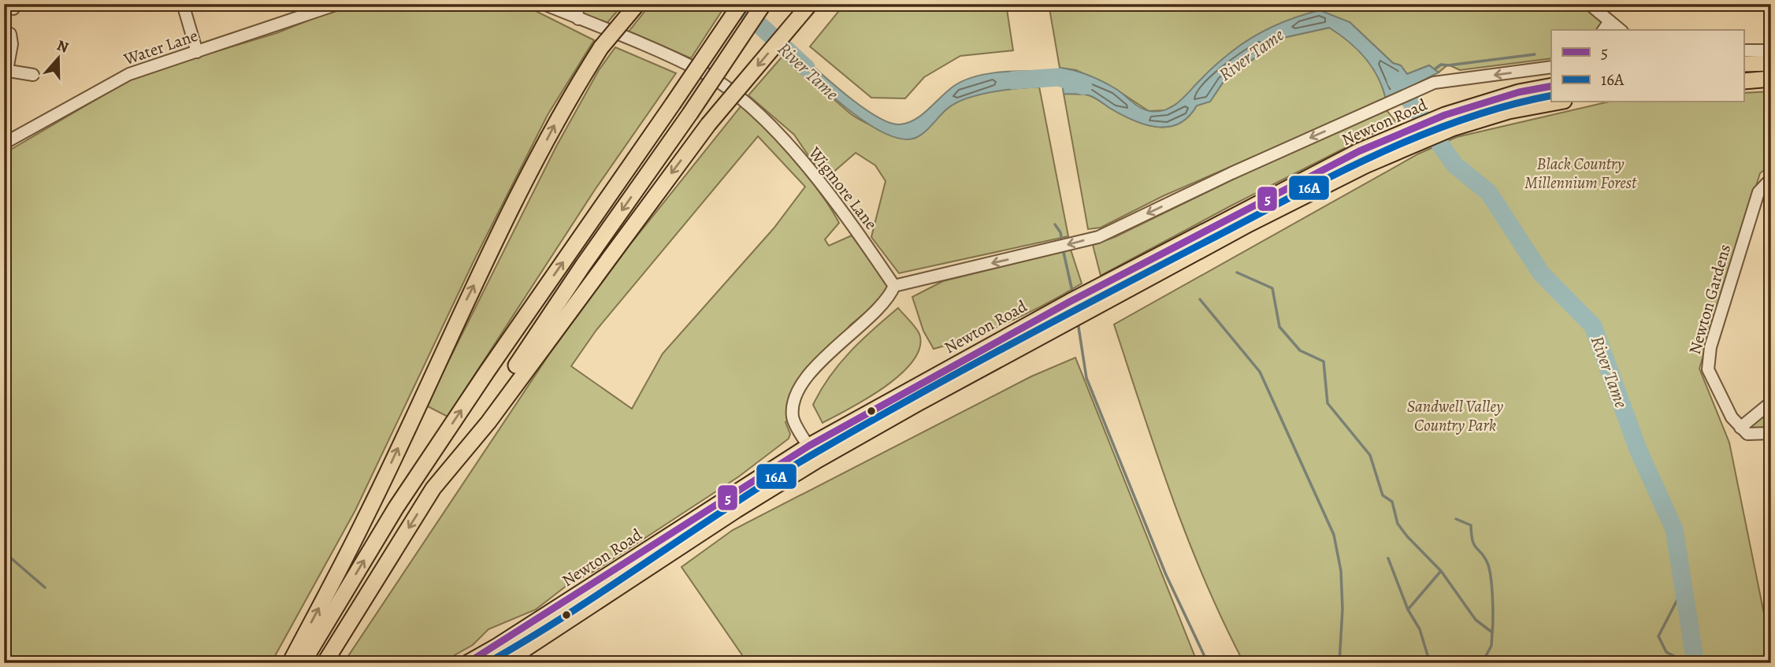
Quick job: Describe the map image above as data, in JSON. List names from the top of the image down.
{
  "streets": {
    "highway": ["Newton Road"],
    "street": ["Water Lane", "Wigmore Lane", "Newton Gardens"]
  },
  "water": ["River Tame"],
  "parks": ["Black Country Millennium Forest", "Sandwell Valley Country Park"],
  "lines": ["transit line 5", "transit line 16A"],
  "legend": ["5", "16A"],
  "north": "top"
}
